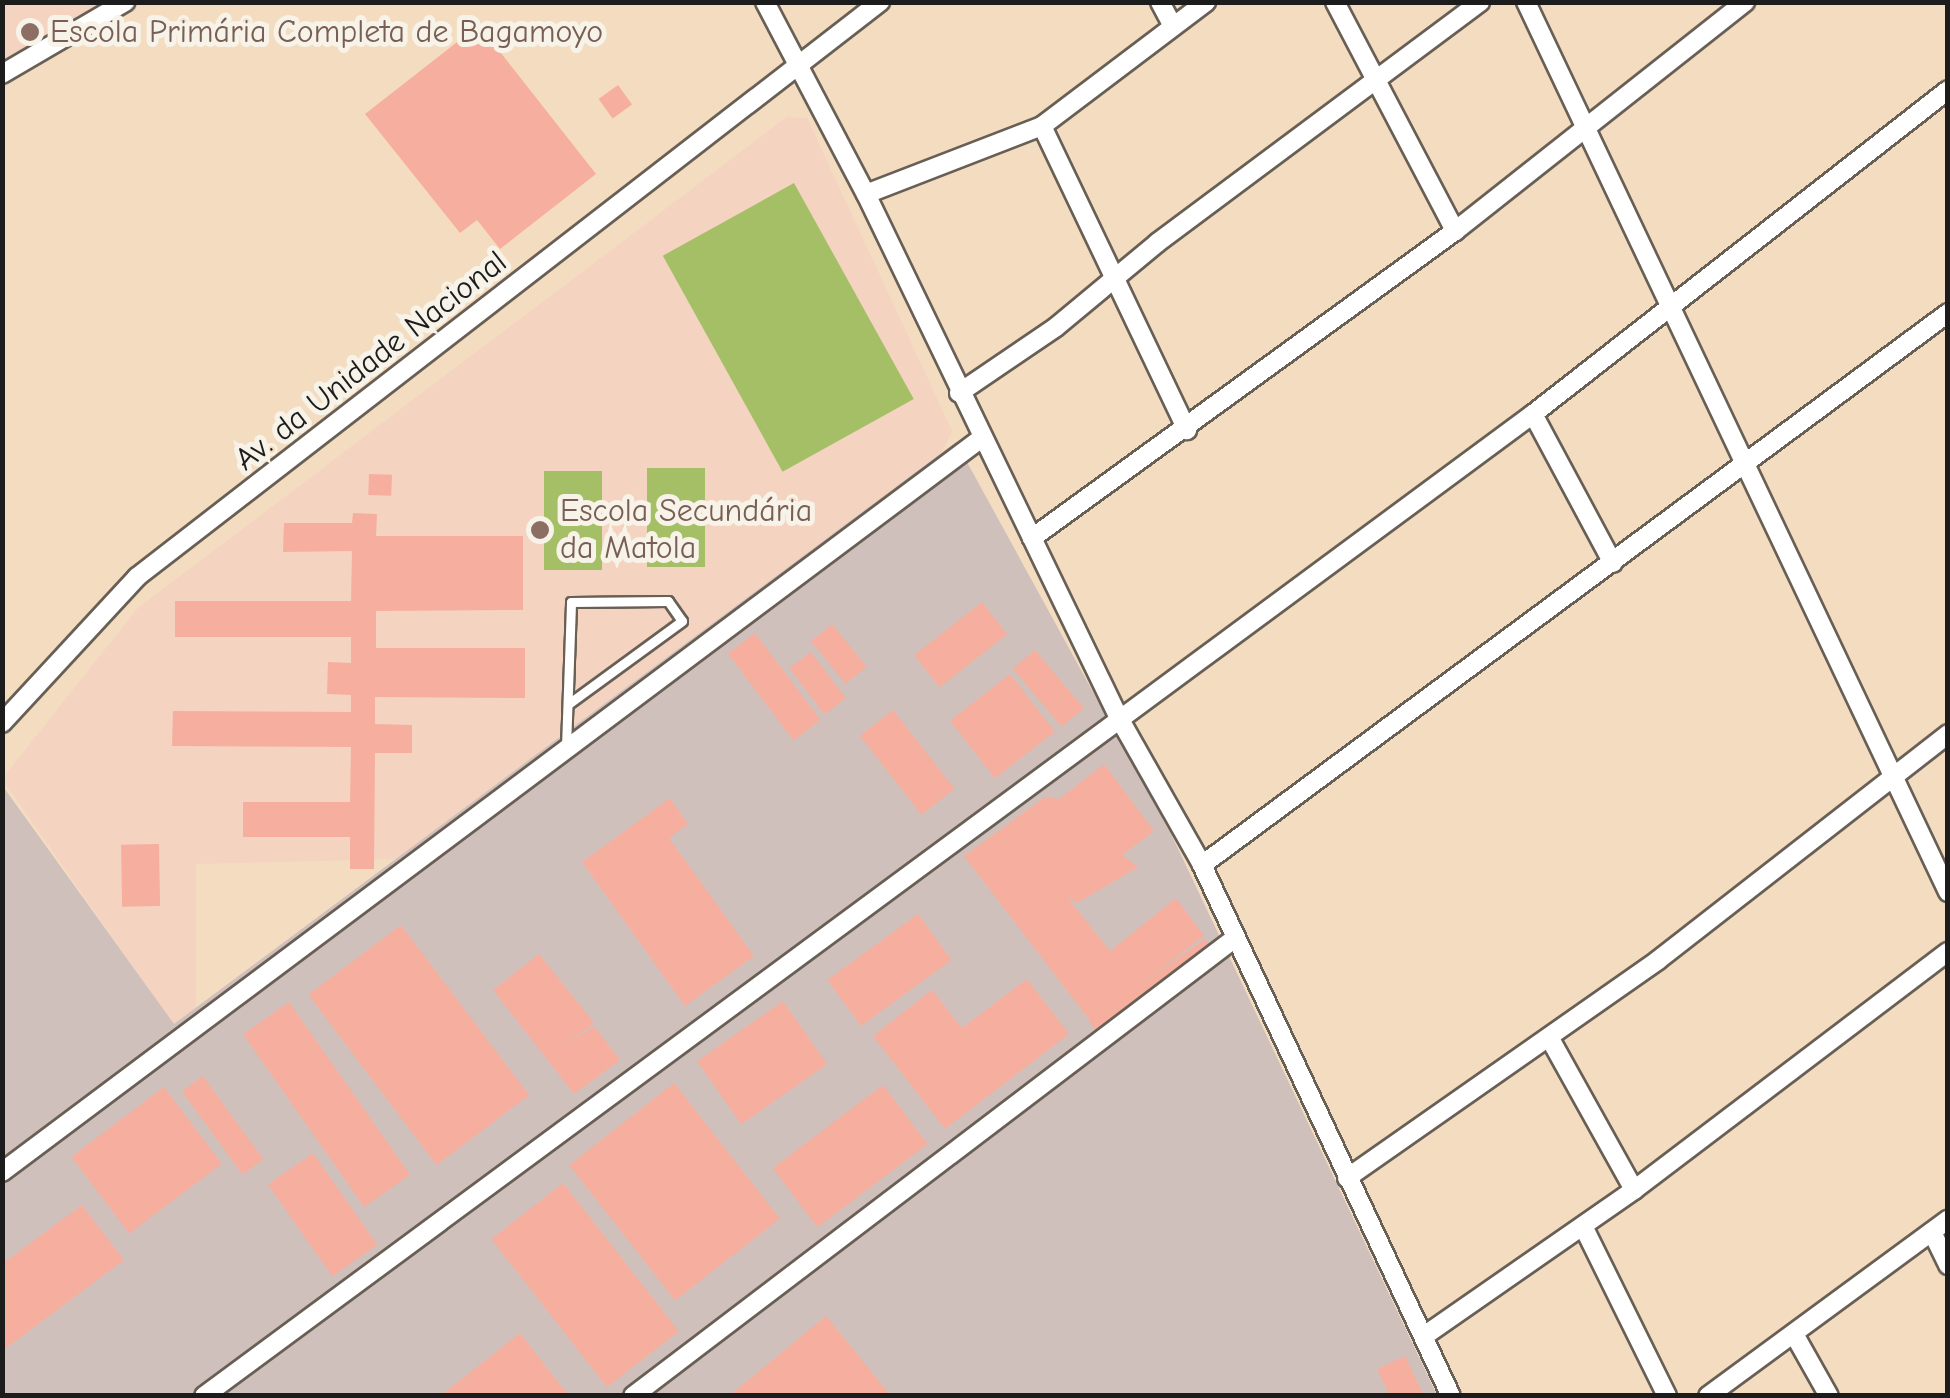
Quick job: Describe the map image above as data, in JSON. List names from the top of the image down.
{
  "streets": {
    "street": ["Av. da Unidade Nacional"]
  },
  "places": ["Escola Primária Completa de Bagamoyo", "Escola Secundária da Matola"]
}
